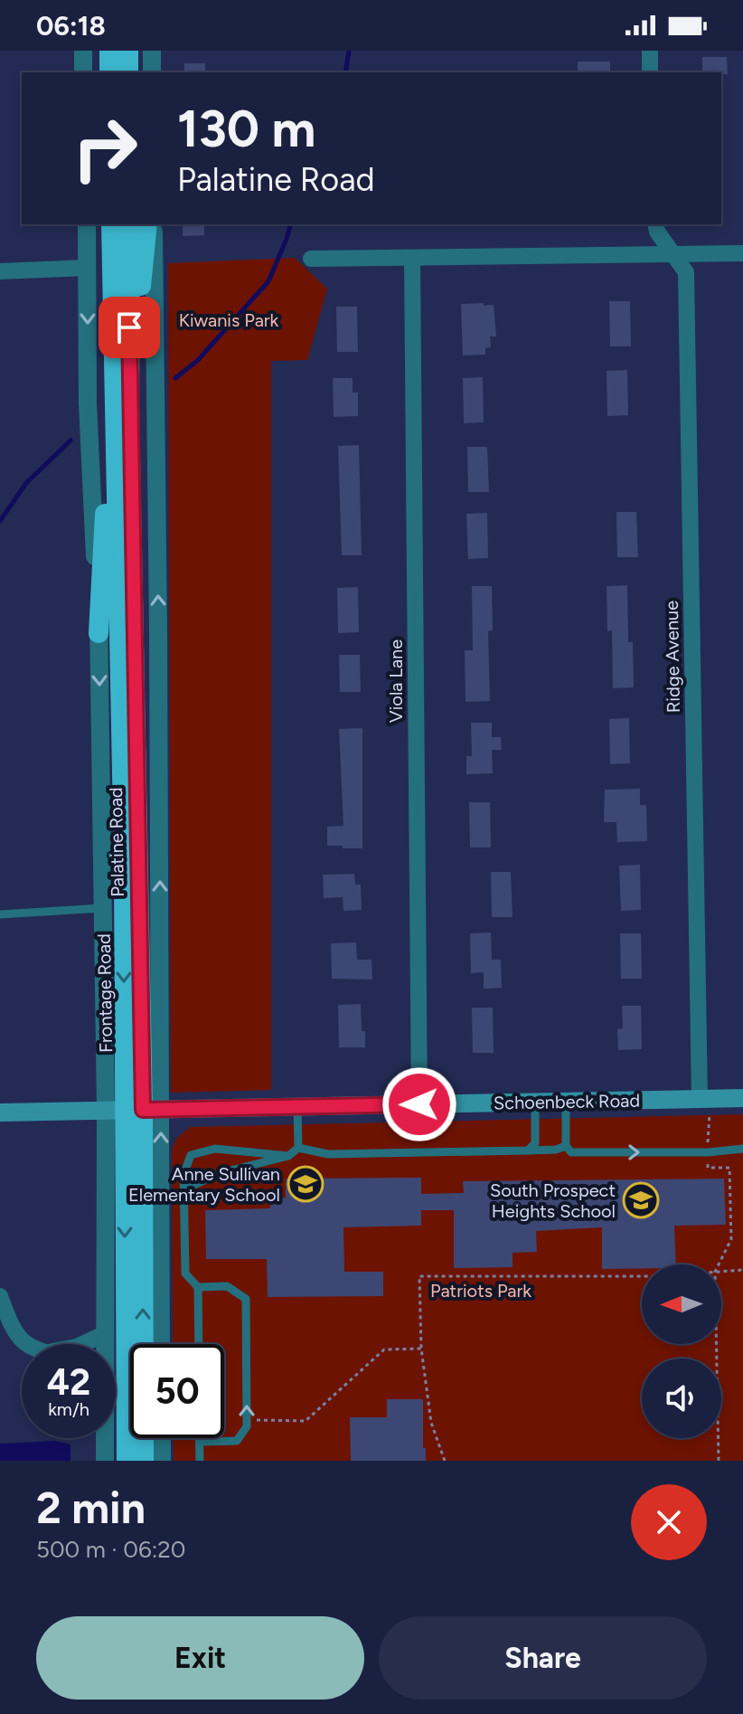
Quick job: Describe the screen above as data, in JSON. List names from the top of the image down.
{
  "streets": {
    "highway": ["Palatine Road"],
    "main road": ["Schoenbeck Road"],
    "street": ["Ridge Avenue", "Viola Lane", "Frontage Road"]
  },
  "crossings": [
    ["Ridge Avenue", "Schoenbeck Road"],
    ["Viola Lane", "Schoenbeck Road"],
    ["Palatine Road", "Frontage Road"],
    ["Palatine Road", "Schoenbeck Road"],
    ["Frontage Road", "Schoenbeck Road"]
  ],
  "parks": ["Kiwanis Park", "Patriots Park"],
  "places": {
    "school or university": ["Anne Sullivan Elementary School", "South Prospect Heights School"]
  },
  "north": "left",
  "page": {
    "status": "06:18",
    "turn": ["130 m", "Palatine Road"],
    "speed": "42 km/h",
    "limit": "50",
    "heading": ["2 min", "500 m · 06:20"],
    "buttons": ["Exit", "Share"]
  }
}
